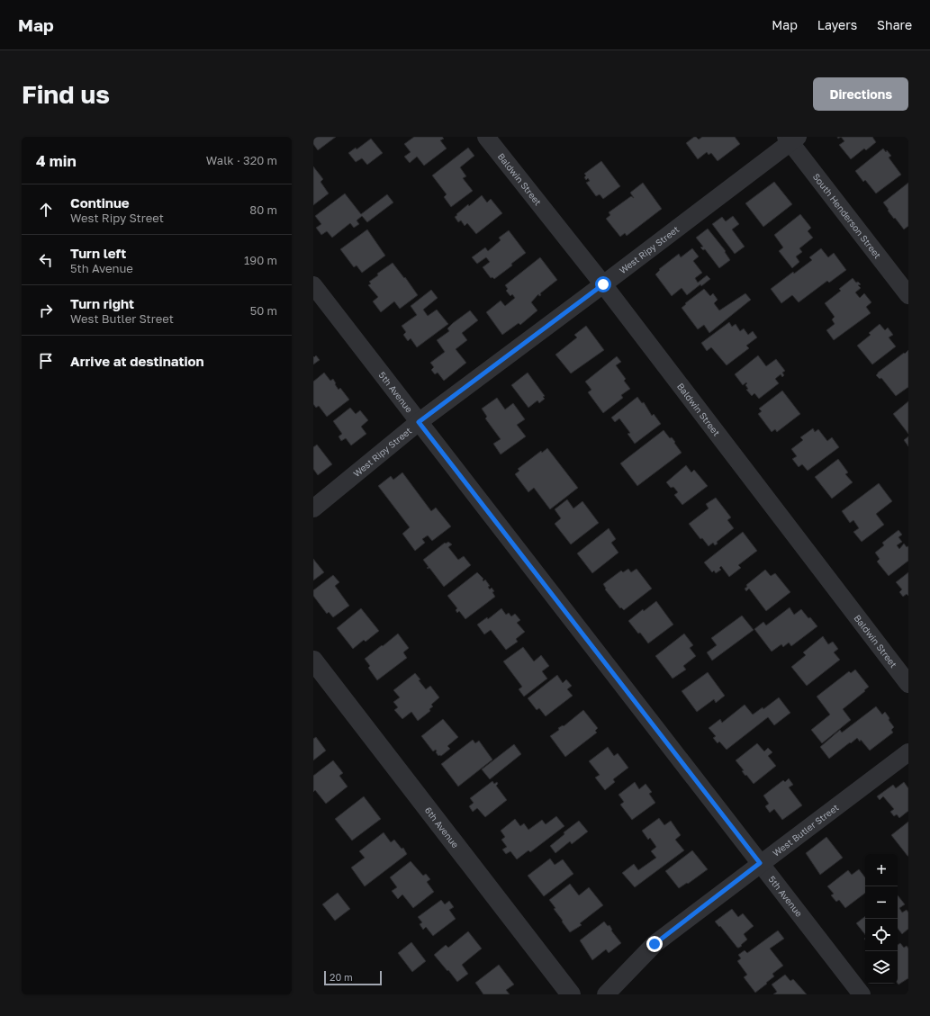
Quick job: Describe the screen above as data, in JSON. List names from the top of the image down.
{
  "streets": {
    "street": [
      "Baldwin Street",
      "South Henderson Street",
      "West Ripy Street",
      "5th Avenue",
      "6th Avenue",
      "West Butler Street"
    ]
  },
  "crossings": [
    ["Baldwin Street", "West Ripy Street"],
    ["South Henderson Street", "West Ripy Street"],
    ["West Ripy Street", "5th Avenue"],
    ["5th Avenue", "West Butler Street"]
  ],
  "scale_bar": "20 m",
  "page": {
    "header": "Map",
    "nav": ["Map", "Layers", "Share"],
    "buttons": "Directions",
    "title": "Find us",
    "heading": ["4 min", "Walk · 320 m"],
    "list": [
      ["Continue", "West Ripy Street", "80 m"],
      ["Turn left", "5th Avenue", "190 m"],
      ["Turn right", "West Butler Street", "50 m"],
      "Arrive at destination"
    ],
    "map_buttons": ["+", "−"],
    "scale": "20 m"
  }
}
